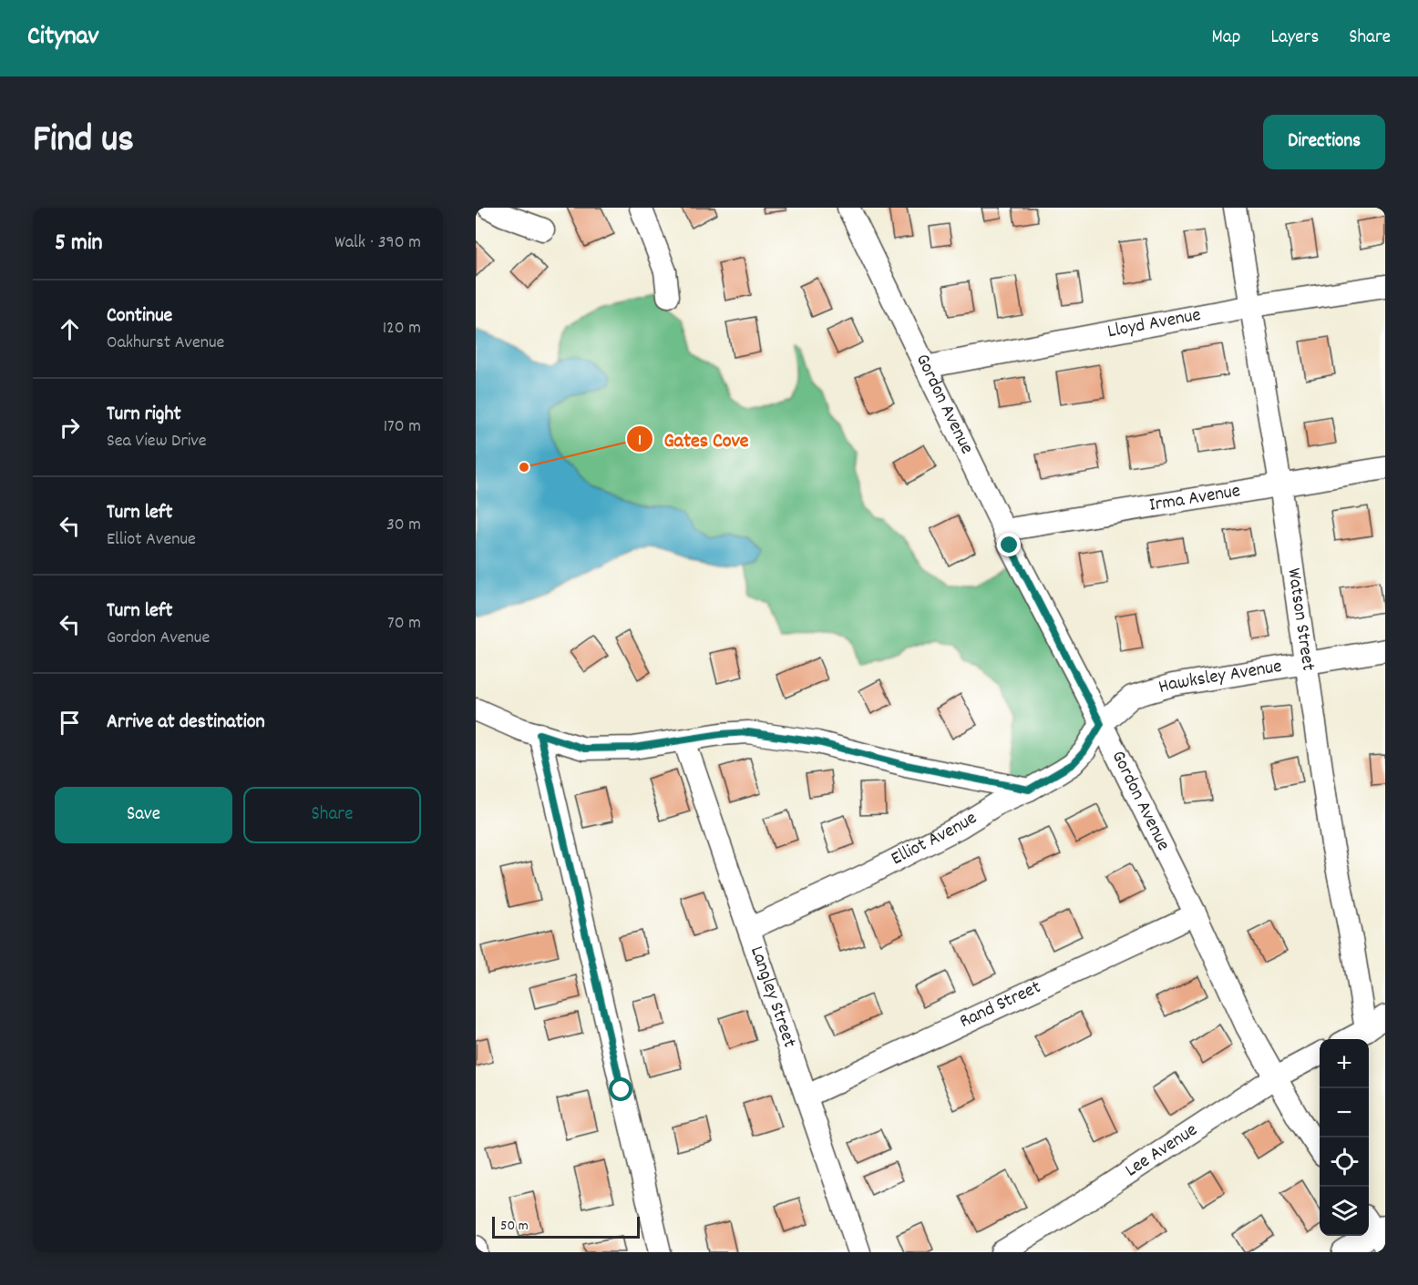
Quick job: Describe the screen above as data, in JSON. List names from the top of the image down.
{
  "streets": {
    "street": [
      "Lloyd Avenue",
      "Gordon Avenue",
      "Irma Avenue",
      "Watson Street",
      "Hawksley Avenue",
      "Elliot Avenue",
      "Langley Street",
      "Rand Street",
      "Lee Avenue"
    ]
  },
  "crossings": [
    ["Lloyd Avenue", "Gordon Avenue"],
    ["Lloyd Avenue", "Watson Street"],
    ["Gordon Avenue", "Irma Avenue"],
    ["Gordon Avenue", "Hawksley Avenue"],
    ["Gordon Avenue", "Elliot Avenue"],
    ["Gordon Avenue", "Rand Street"],
    ["Gordon Avenue", "Lee Avenue"],
    ["Irma Avenue", "Watson Street"],
    ["Watson Street", "Hawksley Avenue"],
    ["Hawksley Avenue", "Elliot Avenue"],
    ["Elliot Avenue", "Langley Street"],
    ["Langley Street", "Rand Street"]
  ],
  "places": ["Gates Cove"],
  "scale_bar": "50 m",
  "page": {
    "header": "Citynav",
    "nav": ["Map", "Layers", "Share"],
    "title": "Find us",
    "buttons": [
      "Directions",
      ["Save", "Share"]
    ],
    "heading": ["5 min", "Walk · 390 m"],
    "list": [
      ["Continue", "Oakhurst Avenue", "120 m"],
      ["Turn right", "Sea View Drive", "170 m"],
      ["Turn left", "Elliot Avenue", "30 m"],
      ["Turn left", "Gordon Avenue", "70 m"],
      "Arrive at destination"
    ],
    "map_buttons": ["+", "−"],
    "scale": "50 m"
  }
}
